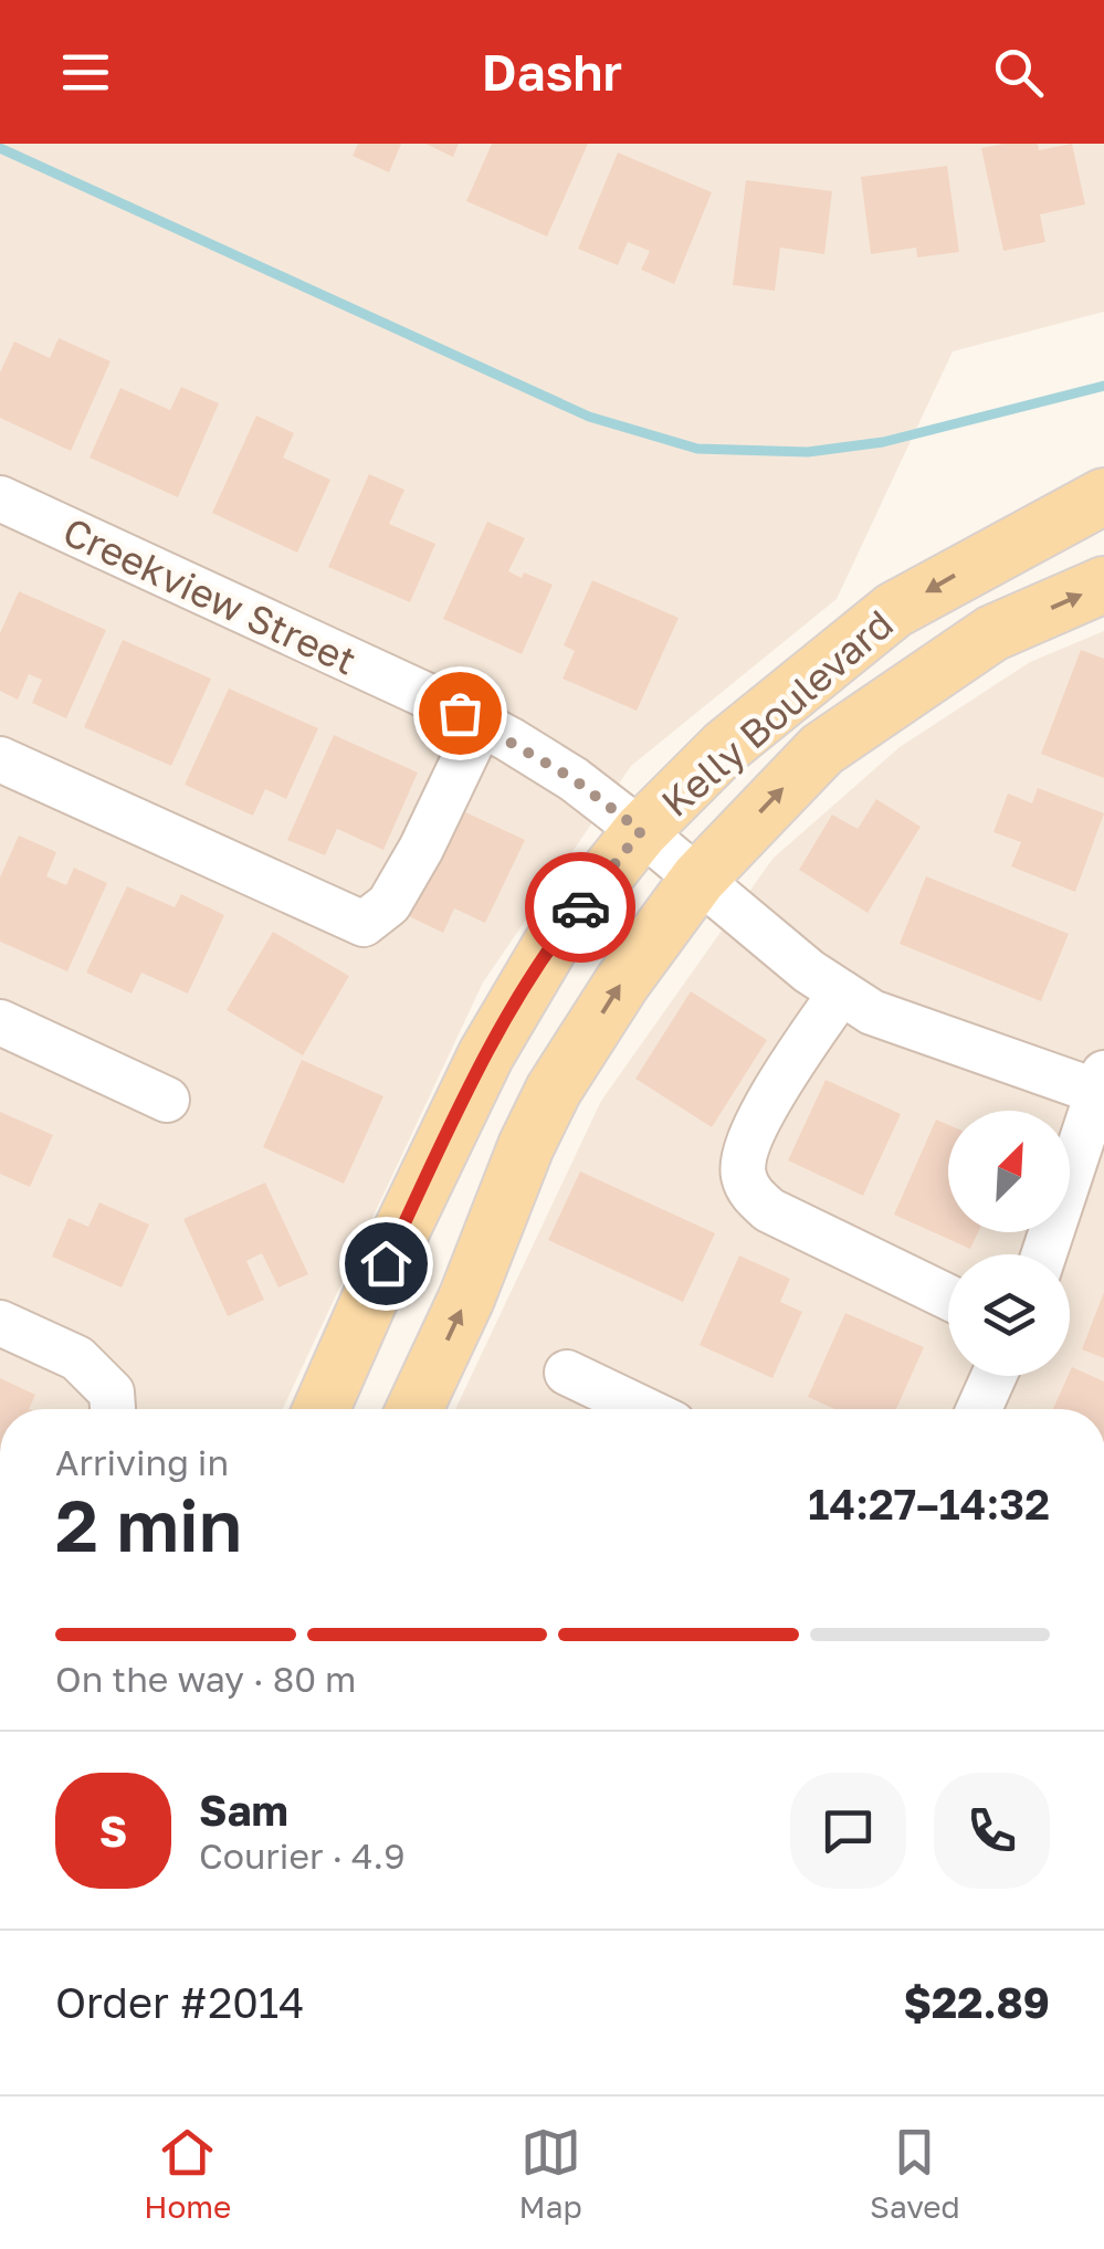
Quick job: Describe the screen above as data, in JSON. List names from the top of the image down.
{
  "streets": {
    "main road": ["Kelly Boulevard"],
    "street": ["Creekview Street"]
  },
  "crossings": [
    ["Creekview Street", "Kelly Boulevard"]
  ],
  "north": "top right",
  "page": {
    "header": "Dashr",
    "heading": ["2 min", "Arriving in", "14:27–14:32"],
    "panel": [
      "Sam",
      "Courier · 4.9",
      "Order #2014",
      "$22.89"
    ],
    "bar": "On the way · 80 m",
    "round": "S",
    "tabs": ["Home", "Map", "Saved"]
  }
}
